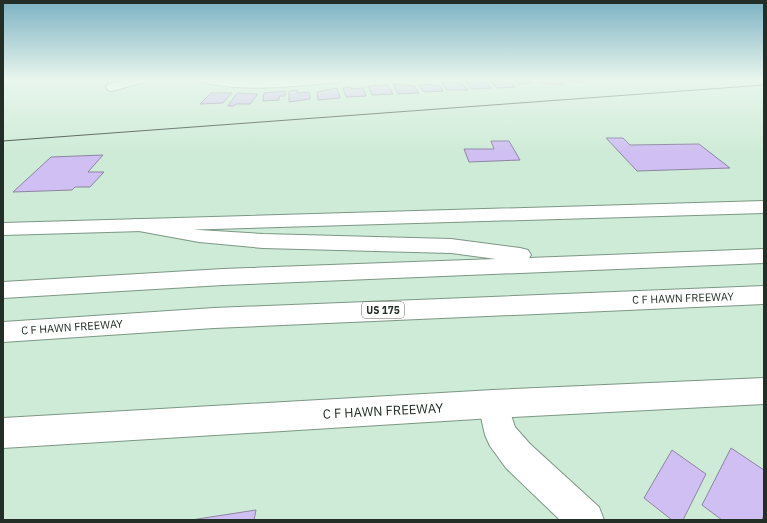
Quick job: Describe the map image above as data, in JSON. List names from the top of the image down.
{
  "streets": {
    "main road": ["C F HAWN FREEWAY", "US 175"]
  }
}
